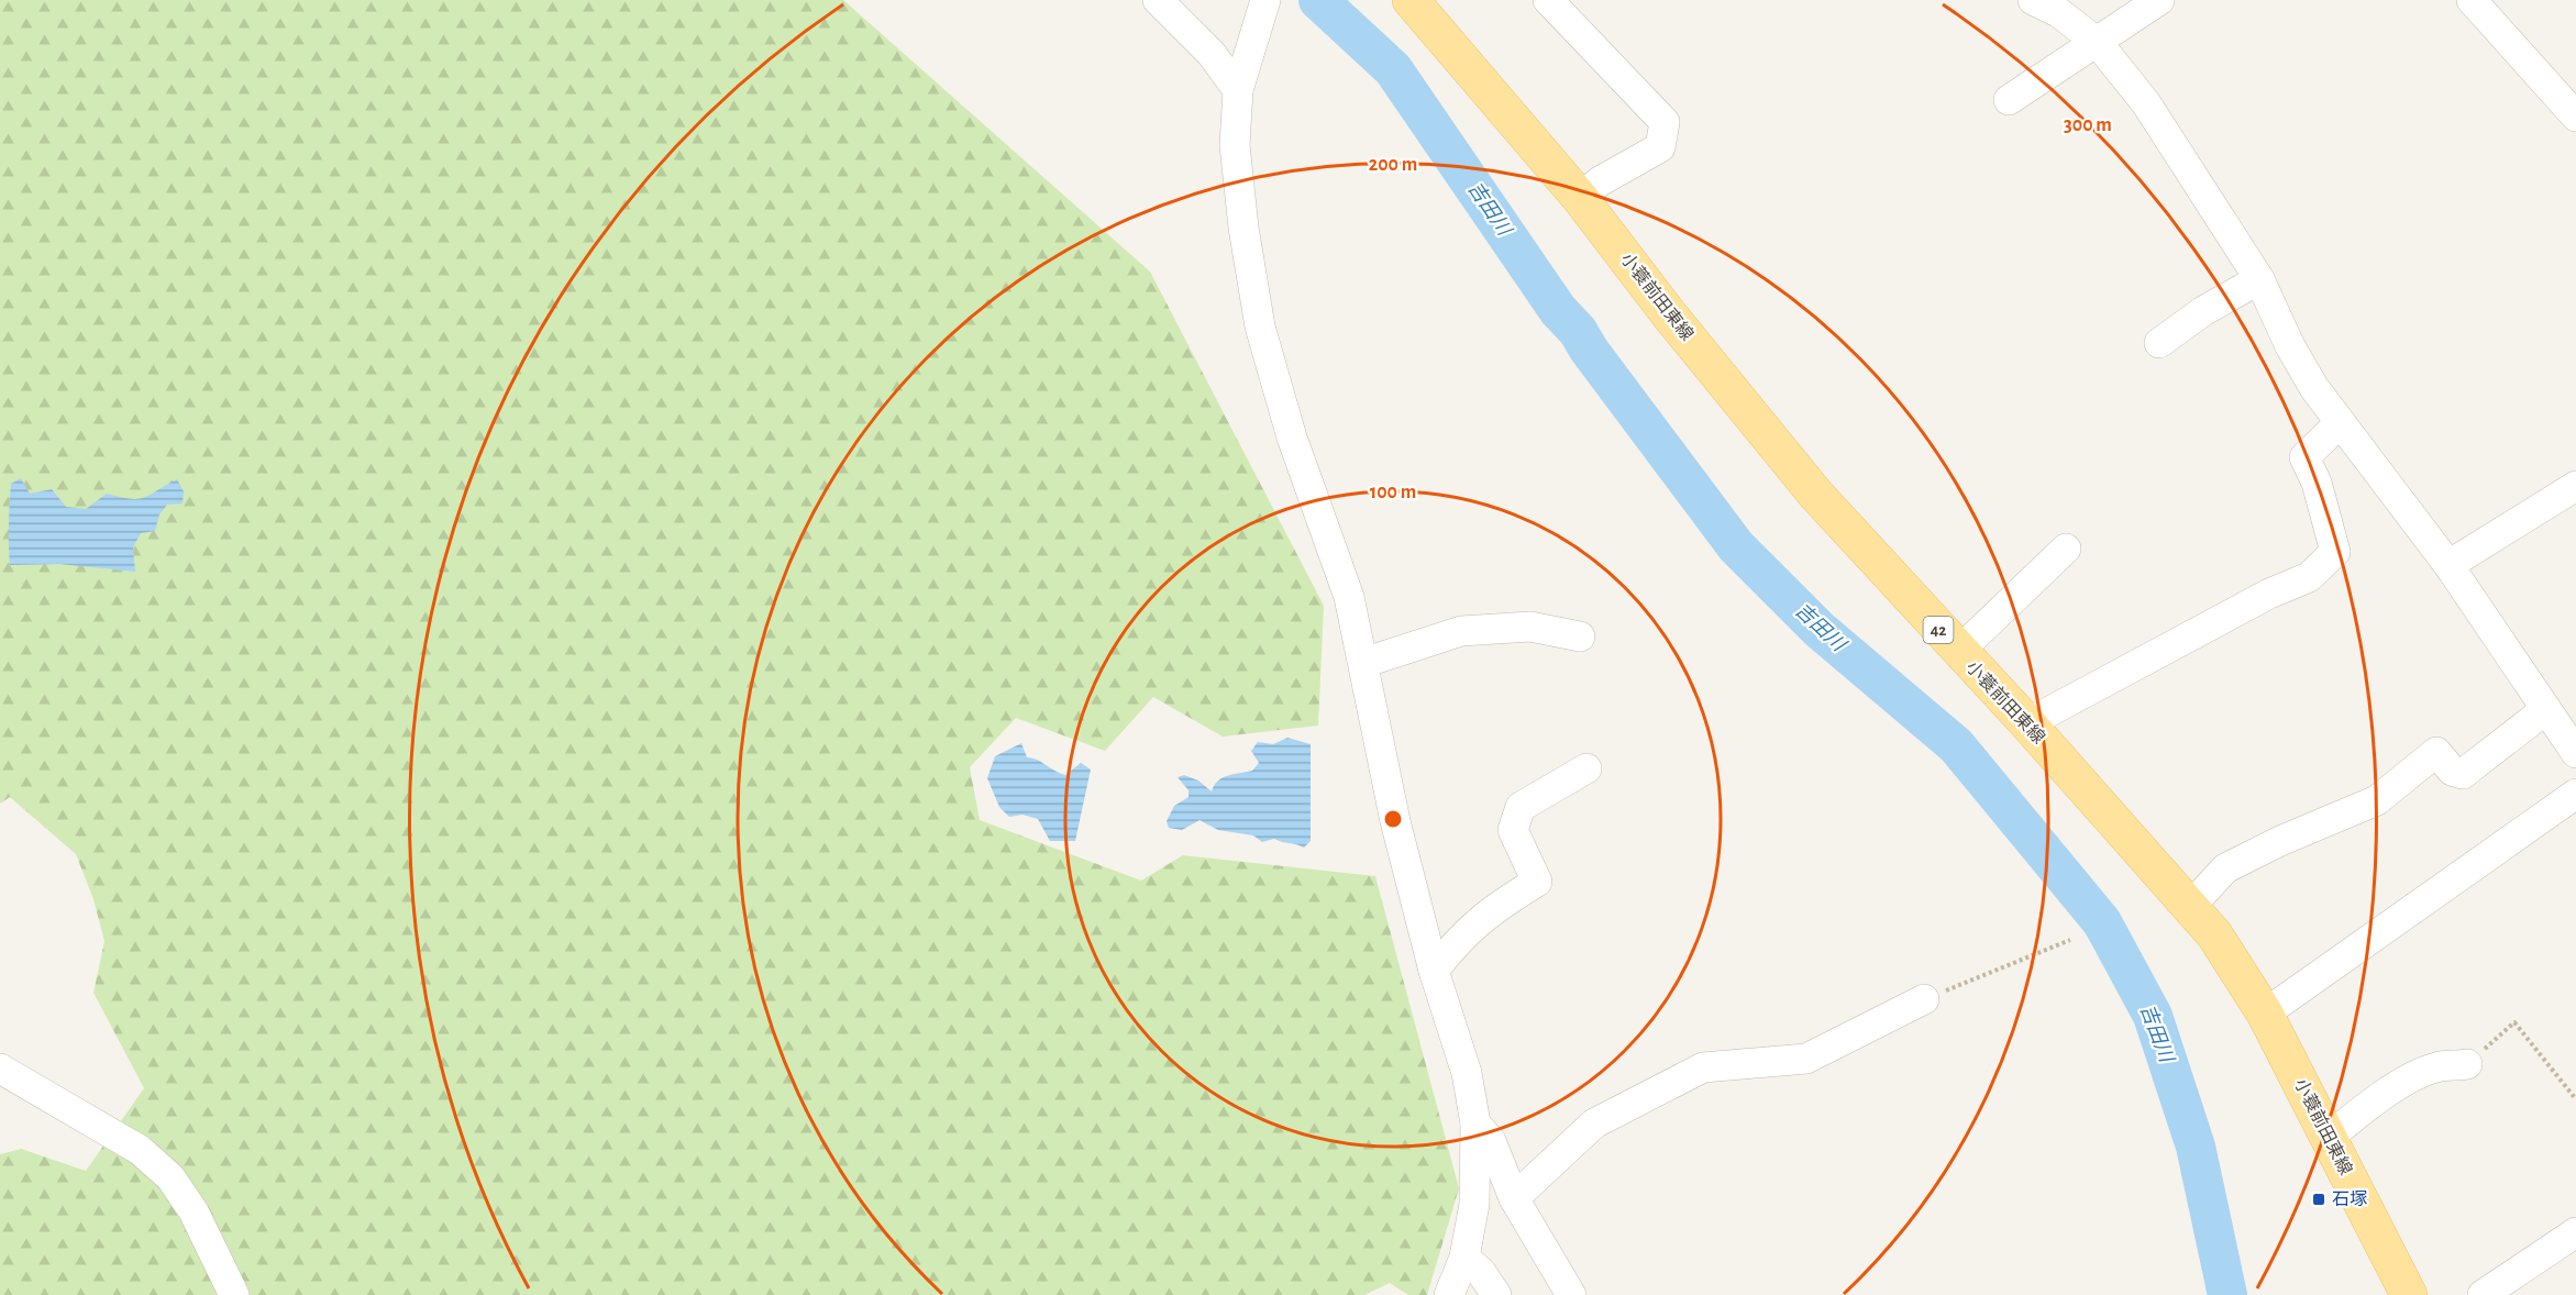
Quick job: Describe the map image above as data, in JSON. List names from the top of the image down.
{
  "streets": {
    "main road": ["小蓑前田東線", "42"]
  },
  "water": ["吉田川"],
  "places": {
    "transit": ["石塚"]
  },
  "rings": ["300 m", "200 m", "100 m"]
}
